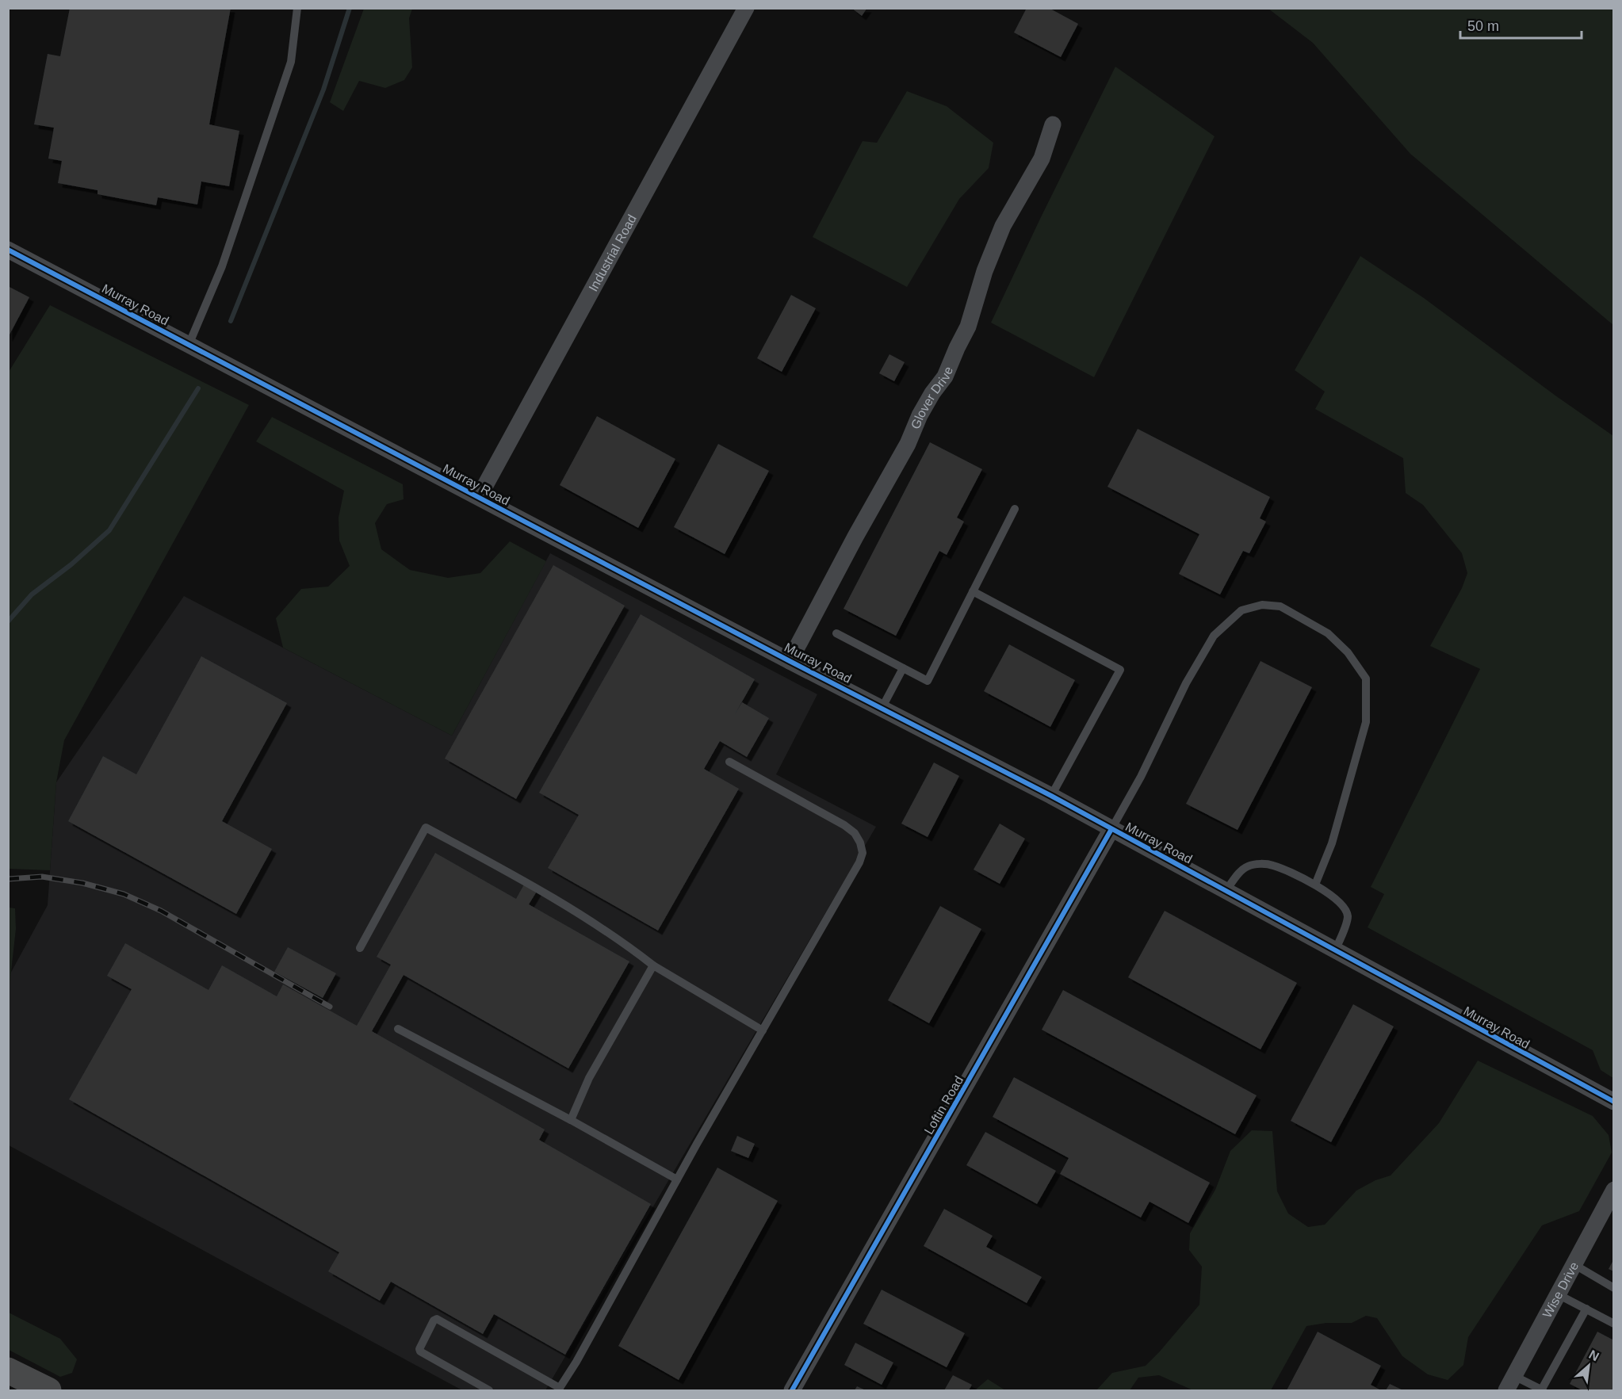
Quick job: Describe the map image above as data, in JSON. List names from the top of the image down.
{
  "streets": {
    "street": [
      "Industrial Road",
      "Murray Road",
      "Glover Drive",
      "Loftin Road",
      "Wise Drive"
    ]
  },
  "crossings": [
    ["Industrial Road", "Murray Road"],
    ["Murray Road", "Glover Drive"],
    ["Murray Road", "Loftin Road"]
  ],
  "scale_bar": "50 m",
  "north": "top right"
}
